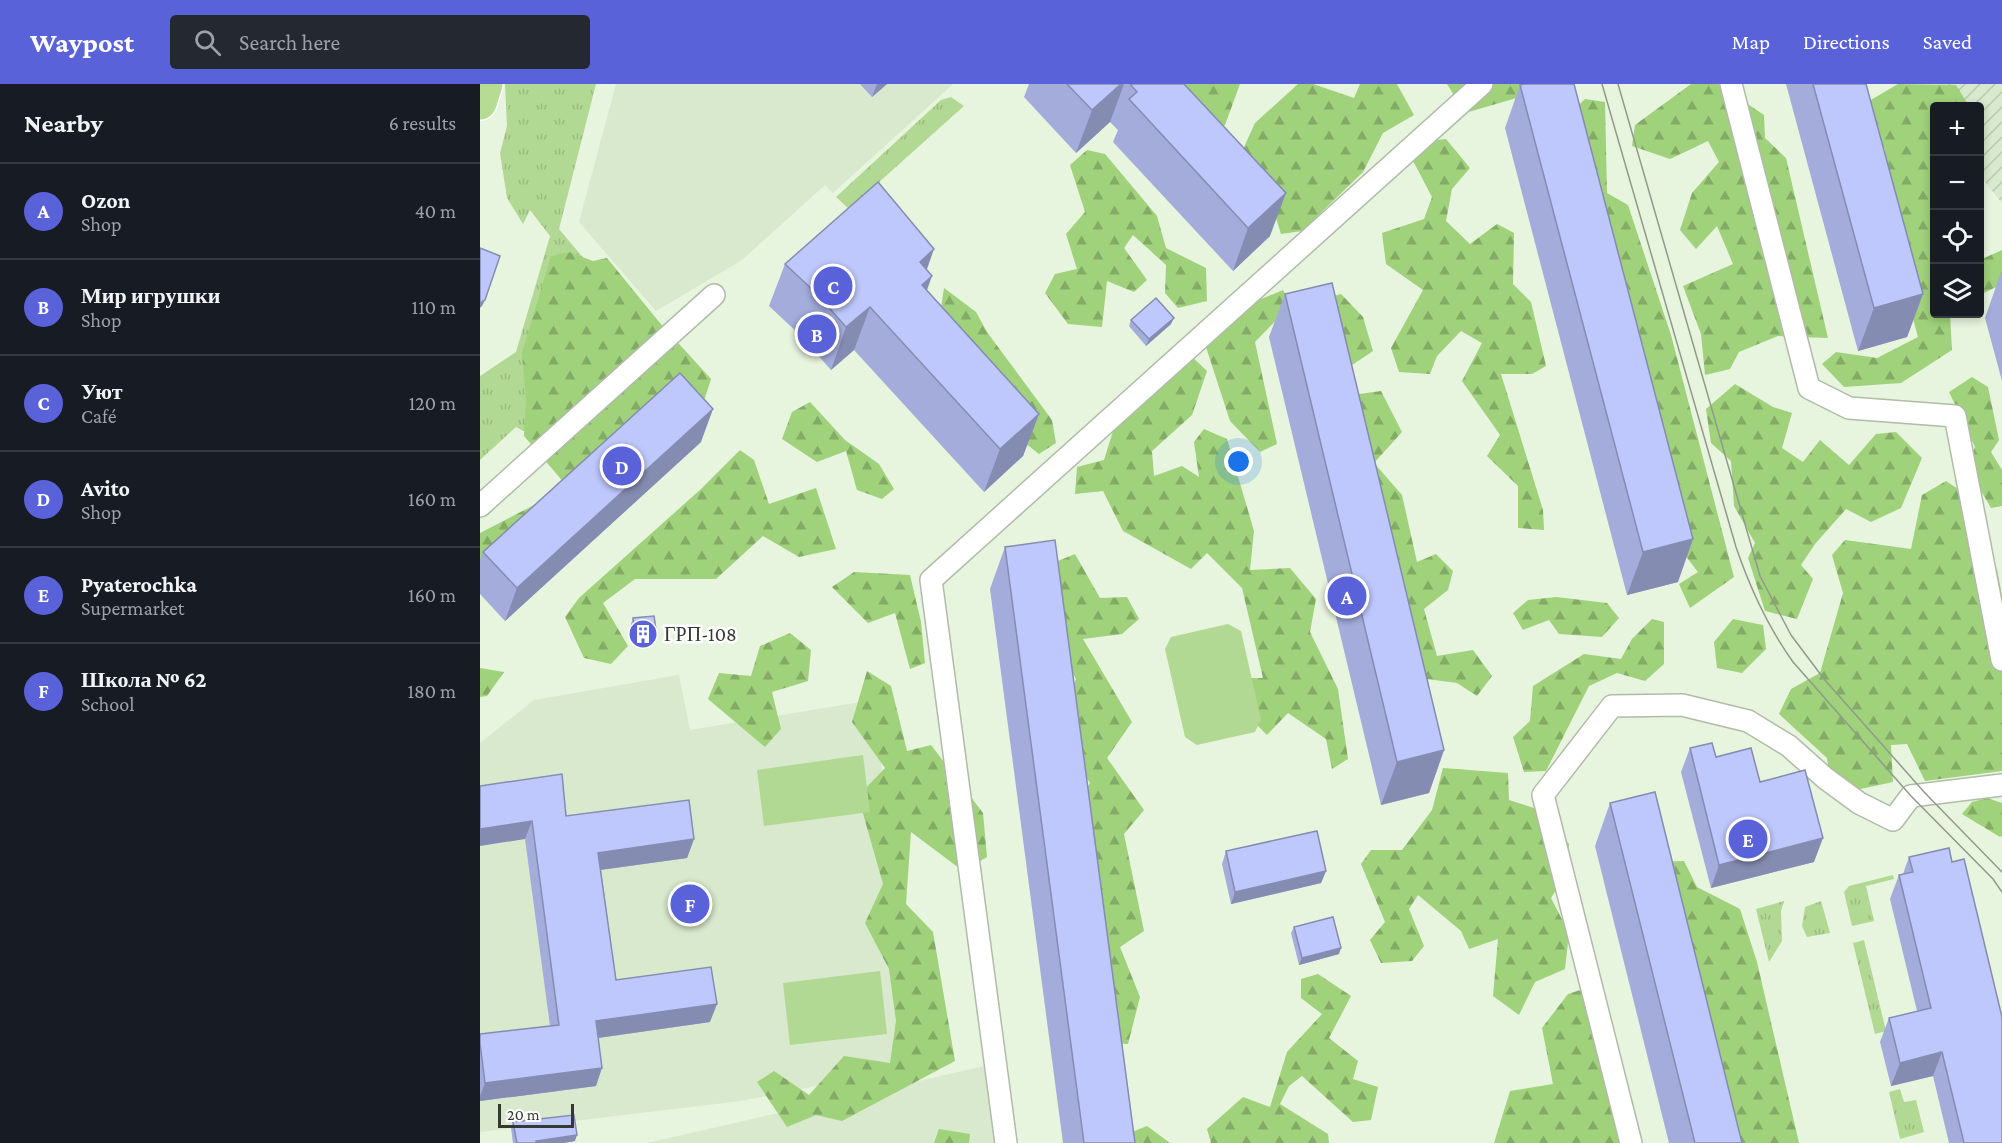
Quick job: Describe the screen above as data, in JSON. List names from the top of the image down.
{
  "places": {
    "building": ["ГРП-108"]
  },
  "scale_bar": "20 m",
  "page": {
    "header": "Waypost",
    "search": "Search here",
    "nav": ["Map", "Directions", "Saved"],
    "heading": ["Nearby", "6 results"],
    "map_buttons": ["+", "−"],
    "list": [
      {
        "mark": "A",
        "name": "Ozon",
        "note": "Shop",
        "value": "40 m"
      },
      {
        "mark": "B",
        "name": "Мир игрушки",
        "note": "Shop",
        "value": "110 m"
      },
      {
        "mark": "C",
        "name": "Уют",
        "note": "Café",
        "value": "120 m"
      },
      {
        "mark": "D",
        "name": "Avito",
        "note": "Shop",
        "value": "160 m"
      },
      {
        "mark": "E",
        "name": "Pyaterochka",
        "note": "Supermarket",
        "value": "160 m"
      },
      {
        "mark": "F",
        "name": "Школа № 62",
        "note": "School",
        "value": "180 m"
      }
    ],
    "pins": [
      "C",
      "B",
      "D",
      "A",
      "E",
      "F"
    ],
    "scale": "20 m"
  }
}
